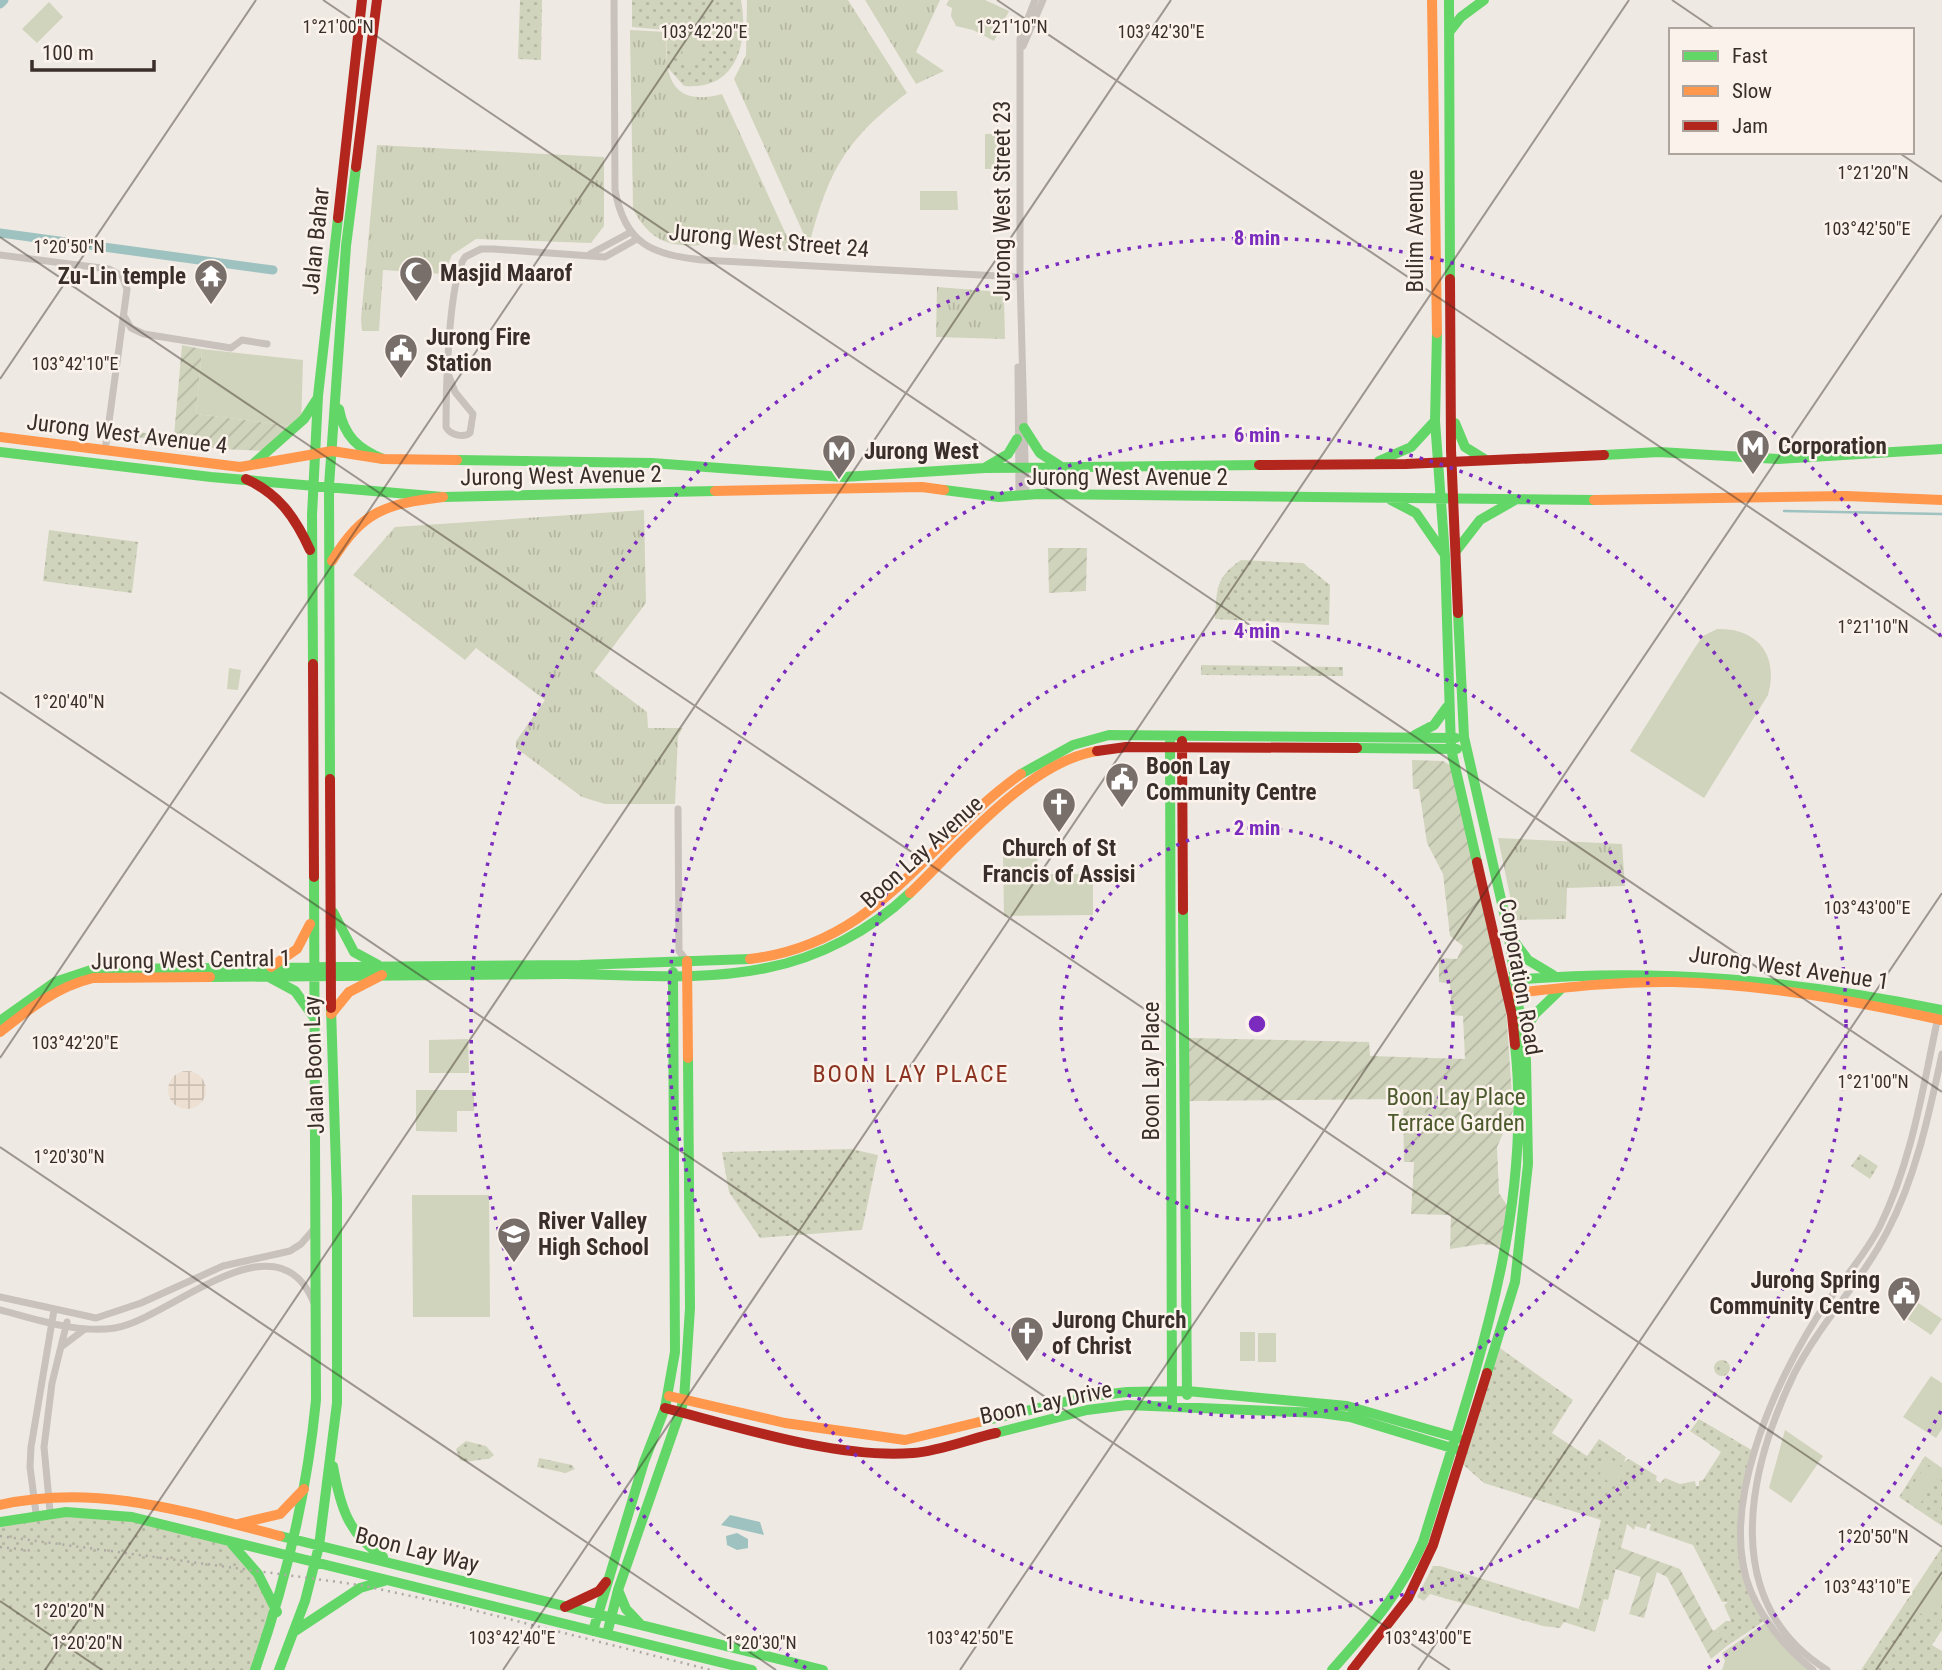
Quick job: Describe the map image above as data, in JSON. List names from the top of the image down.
{
  "streets": {
    "main road": [
      "Bulim Avenue",
      "Jalan Bahar",
      "Jurong West Avenue 4",
      "Jurong West Avenue 2",
      "Boon Lay Avenue",
      "Jurong West Central 1",
      "Jurong West Avenue 1",
      "Corporation Road",
      "Jalan Boon Lay",
      "Boon Lay Place",
      "Boon Lay Drive",
      "Boon Lay Way"
    ],
    "street": ["Jurong West Street 23", "Jurong West Street 24"]
  },
  "crossings": [
    ["Jurong West Street 23", "Jurong West Street 24"],
    ["Jurong West Street 23", "Jurong West Avenue 2"],
    ["Bulim Avenue", "Jurong West Avenue 2"],
    ["Bulim Avenue", "Corporation Road"],
    ["Jalan Bahar", "Jurong West Avenue 4"],
    ["Jalan Bahar", "Jurong West Avenue 2"],
    ["Jalan Bahar", "Jalan Boon Lay"],
    ["Jurong West Avenue 4", "Jurong West Avenue 2"],
    ["Jurong West Avenue 4", "Jalan Boon Lay"],
    ["Jurong West Avenue 2", "Corporation Road"],
    ["Jurong West Avenue 2", "Jalan Boon Lay"],
    ["Boon Lay Avenue", "Jurong West Central 1"],
    ["Boon Lay Avenue", "Corporation Road"],
    ["Boon Lay Avenue", "Jalan Boon Lay"],
    ["Boon Lay Avenue", "Boon Lay Place"],
    ["Jurong West Central 1", "Jalan Boon Lay"],
    ["Jurong West Avenue 1", "Corporation Road"],
    ["Corporation Road", "Boon Lay Drive"],
    ["Jalan Boon Lay", "Boon Lay Way"],
    ["Boon Lay Place", "Boon Lay Drive"]
  ],
  "districts": ["BOON LAY PLACE"],
  "parks": ["Boon Lay Place Terrace Garden"],
  "places": {
    "mosque": ["Masjid Maarof"],
    "temple": ["Zu-Lin temple"],
    "public building": ["Jurong Fire Station", "Boon Lay Community Centre", "Jurong Spring Community Centre"],
    "metro station": ["Corporation", "Jurong West"],
    "church": ["Church of St Francis of Assisi", "Jurong Church of Christ"],
    "school or university": ["River Valley High School"]
  },
  "legend": ["Fast", "Slow", "Jam"],
  "scale_bar": "100 m",
  "coordinates": [
    "1°21'00\"N",
    "1°21'10\"N",
    "103°42'30\"E",
    "103°42'20\"E",
    "1°21'20\"N",
    "103°42'50\"E",
    "1°20'50\"N",
    "103°42'10\"E",
    "1°20'40\"N",
    "103°43'00\"E",
    "1°20'30\"N",
    "103°43'10\"E",
    "1°20'20\"N",
    "103°42'40\"E"
  ],
  "rings": [
    "8 min",
    "6 min",
    "4 min",
    "2 min"
  ]
}
